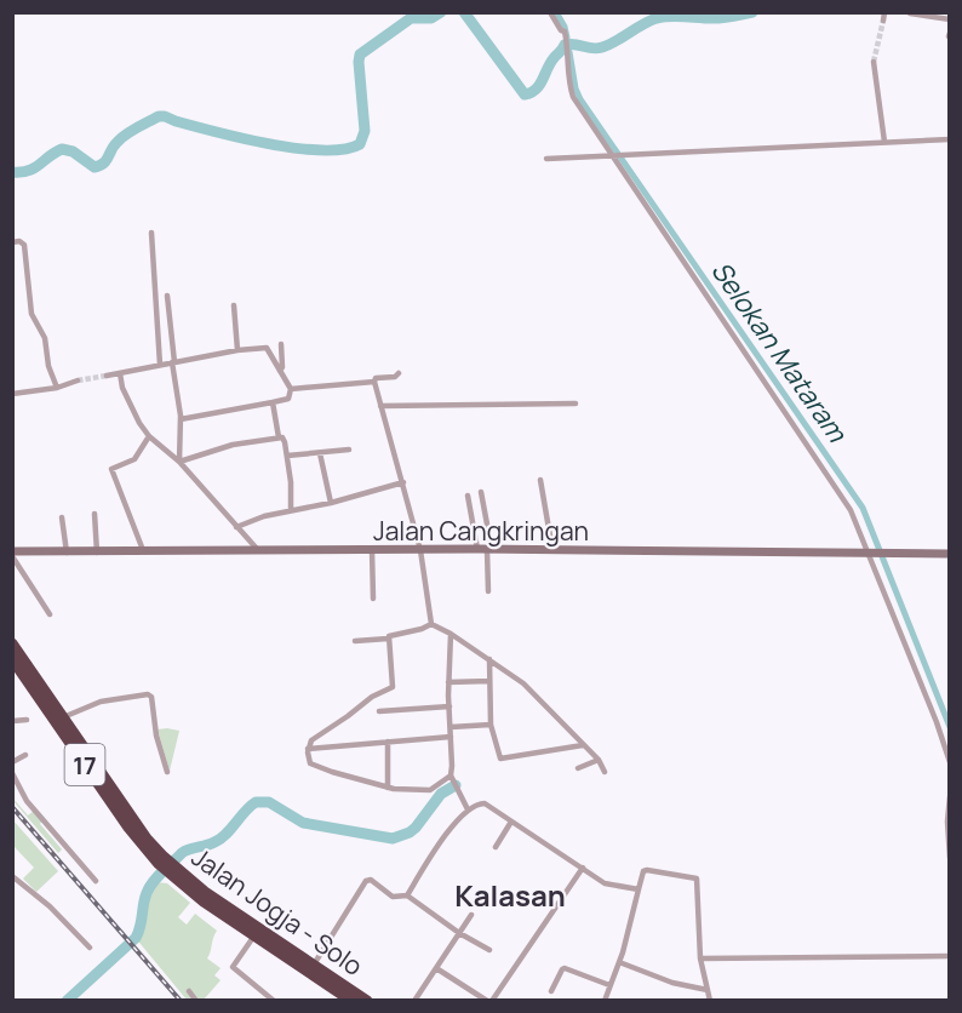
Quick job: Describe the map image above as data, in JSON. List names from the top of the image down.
{
  "streets": {
    "highway": ["17", "Jalan Jogja - Solo"],
    "main road": ["Jalan Cangkringan"]
  },
  "districts": ["Kalasan"],
  "water": ["Selokan Mataram"]
}
